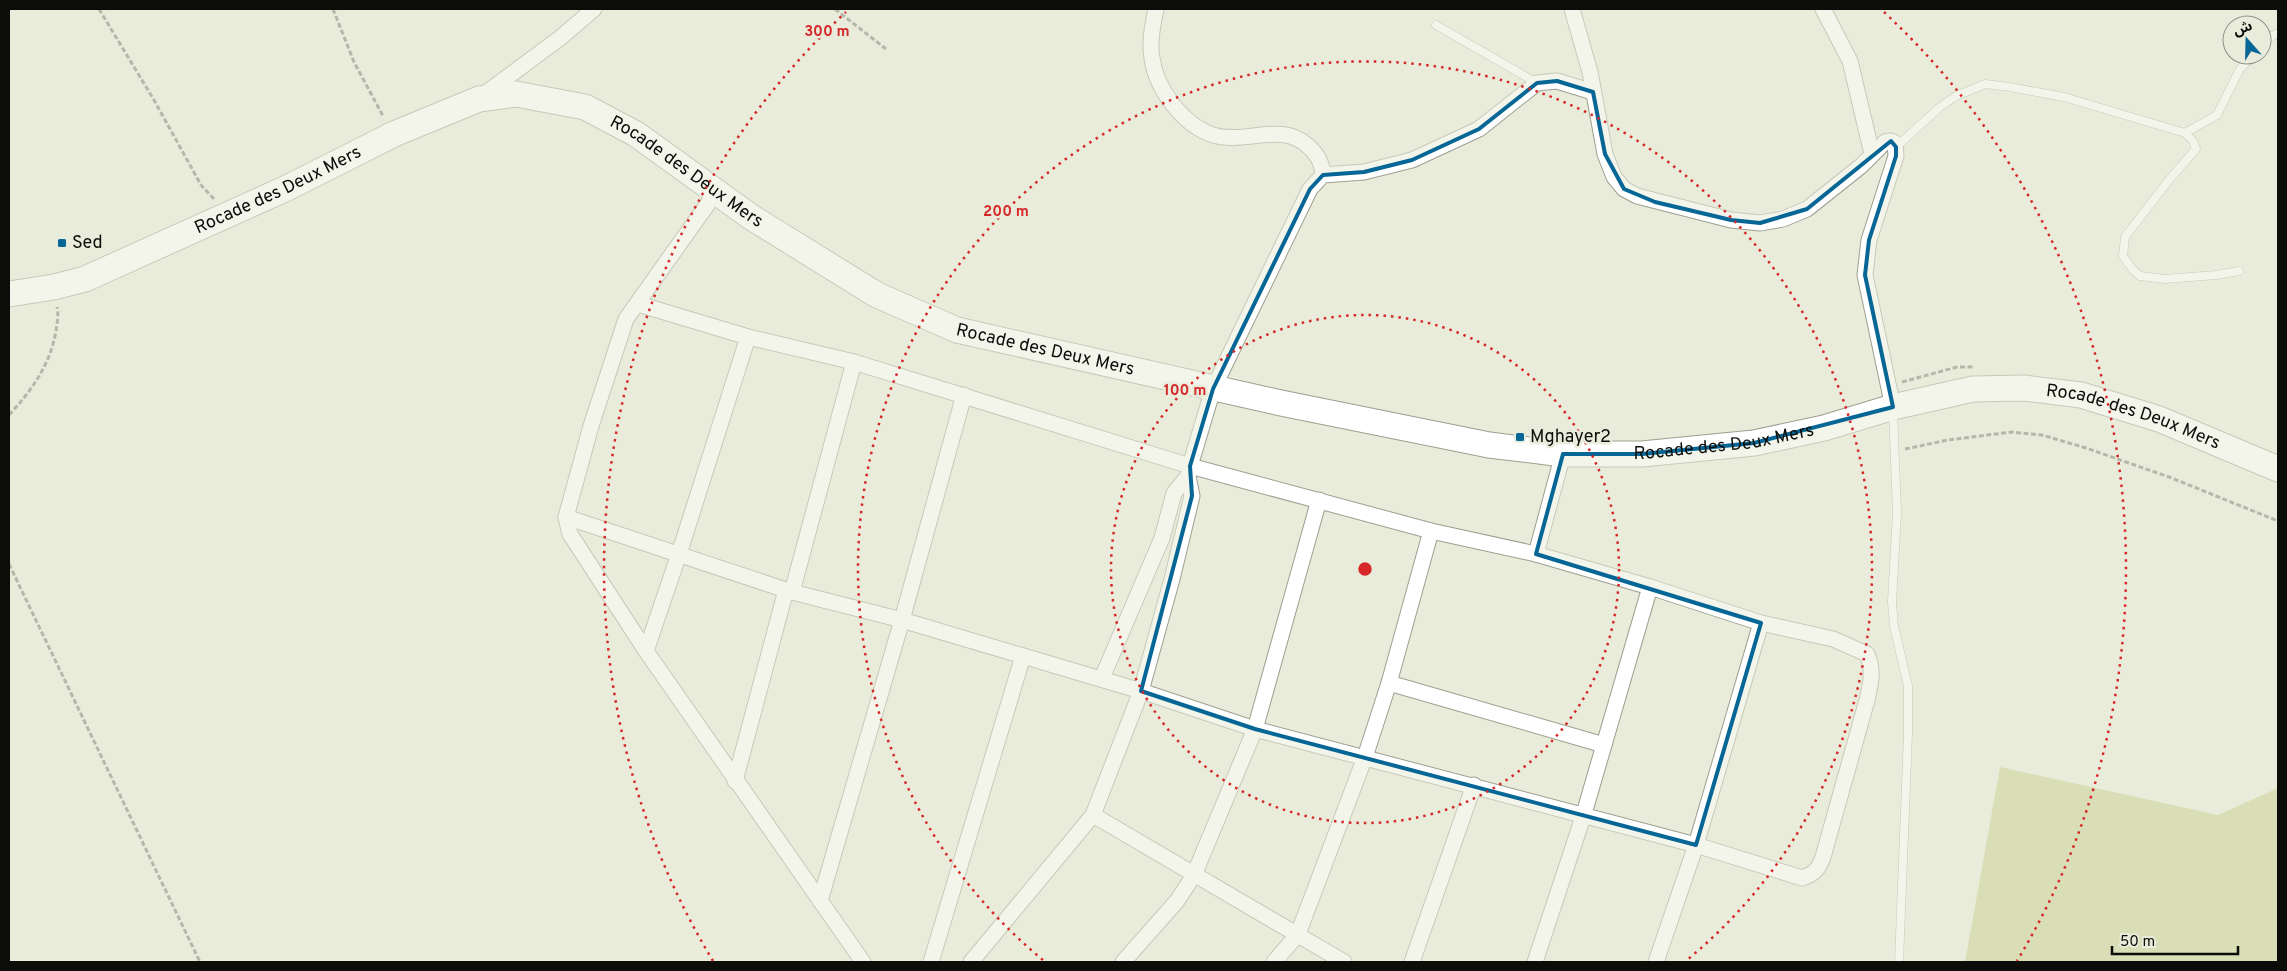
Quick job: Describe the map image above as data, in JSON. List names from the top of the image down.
{
  "streets": {
    "highway": ["Rocade des Deux Mers"]
  },
  "places": {
    "transit": ["Sed", "Mghayer2"]
  },
  "scale_bar": "50 m",
  "north": "top",
  "rings": ["300 m", "200 m", "100 m"]
}
